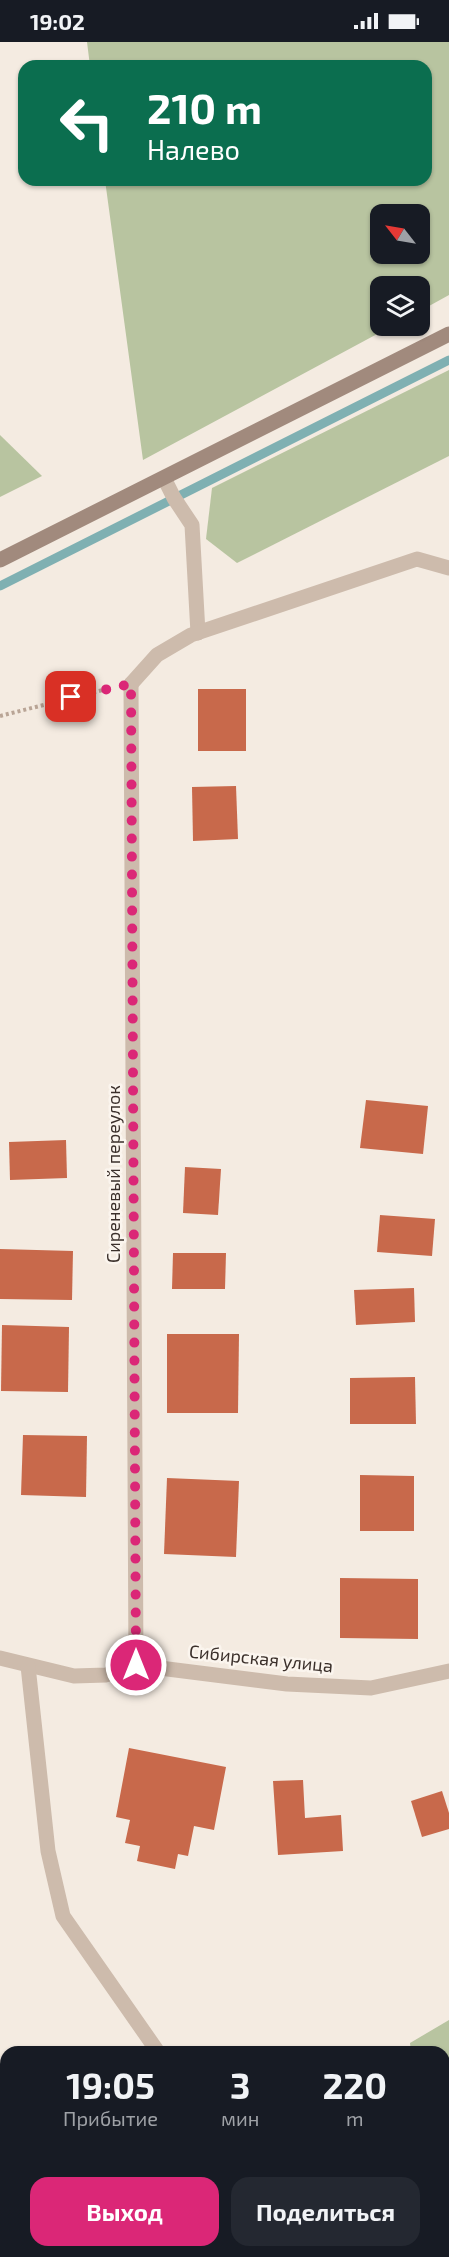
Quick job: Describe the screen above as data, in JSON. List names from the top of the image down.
{
  "streets": {
    "street": ["Сиреневый переулок", "Сибирская улица"]
  },
  "crossings": [
    ["Сиреневый переулок", "Сибирская улица"]
  ],
  "north": "top left",
  "page": {
    "status": "19:02",
    "turn": ["210 m", "Налево"],
    "eta": [
      "19:05",
      "Прибытие",
      "3",
      "мин",
      "220",
      "m"
    ],
    "buttons": ["Выход", "Поделиться"]
  }
}
